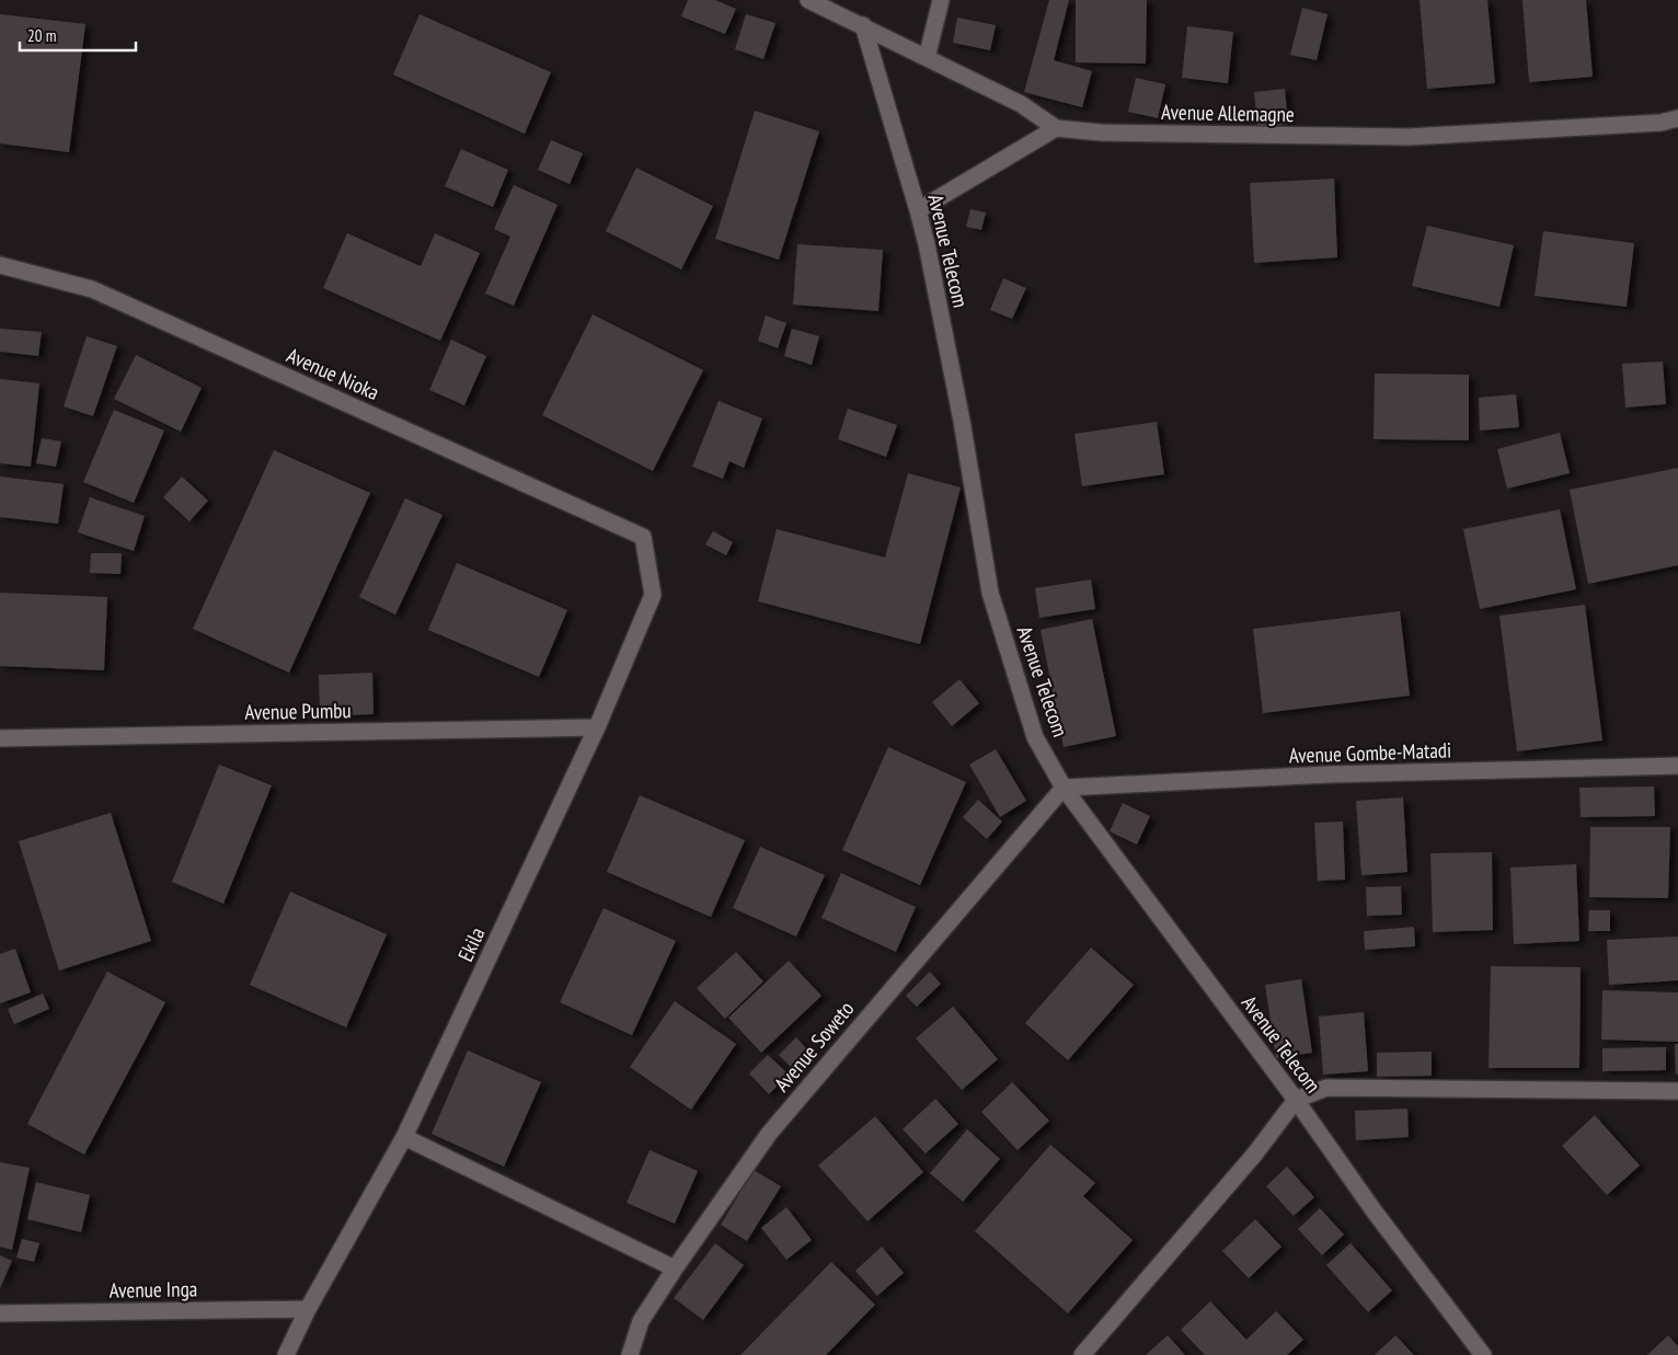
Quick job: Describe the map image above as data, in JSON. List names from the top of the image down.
{
  "streets": {
    "street": [
      "Avenue Allemagne",
      "Avenue Telecom",
      "Avenue Nioka",
      "Avenue Pumbu",
      "Avenue Gombe-Matadi",
      "Ekila",
      "Avenue Soweto",
      "Avenue Inga"
    ]
  },
  "crossings": [
    ["Avenue Allemagne", "Avenue Telecom"],
    ["Avenue Telecom", "Avenue Gombe-Matadi"],
    ["Avenue Telecom", "Avenue Soweto"],
    ["Avenue Nioka", "Ekila"],
    ["Avenue Pumbu", "Ekila"],
    ["Avenue Gombe-Matadi", "Avenue Soweto"],
    ["Ekila", "Avenue Inga"]
  ],
  "scale_bar": "20 m"
}
